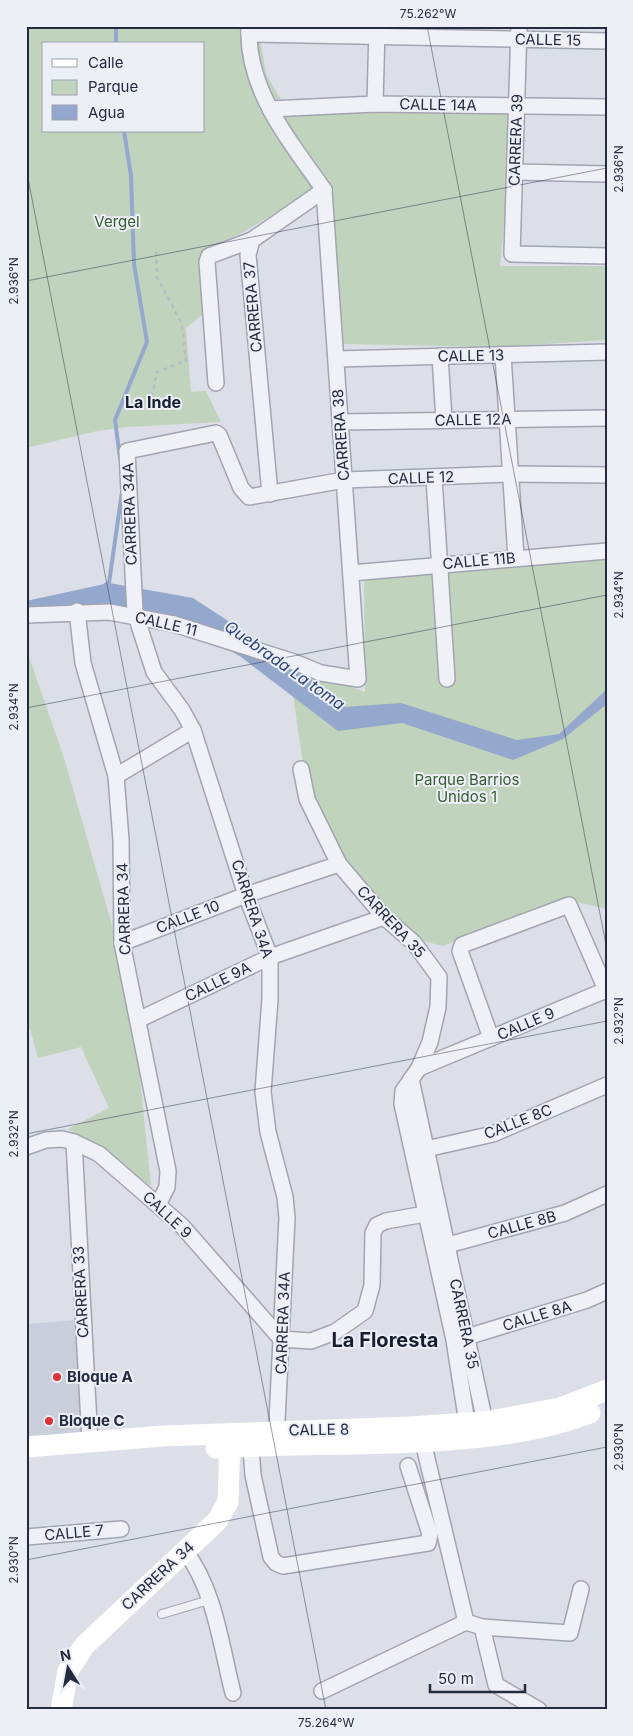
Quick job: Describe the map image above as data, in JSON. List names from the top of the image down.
{
  "streets": {
    "main road": ["CARRERA 34", "CALLE 8"],
    "street": [
      "CALLE 15",
      "CALLE 14A",
      "CARRERA 39",
      "CARRERA 37",
      "CALLE 13",
      "CALLE 12A",
      "CARRERA 38",
      "CALLE 12",
      "CARRERA 34A",
      "CALLE 11B",
      "CALLE 11",
      "CALLE 10",
      "CARRERA 35",
      "CALLE 9A",
      "CALLE 9",
      "CALLE 8C",
      "CALLE 8B",
      "CARRERA 33",
      "CALLE 8A",
      "CALLE 7"
    ]
  },
  "crossings": [
    ["CALLE 15", "CARRERA 39"],
    ["CALLE 14A", "CARRERA 39"],
    ["CARRERA 37", "CARRERA 38"],
    ["CARRERA 37", "CALLE 12"],
    ["CALLE 13", "CARRERA 38"],
    ["CALLE 12A", "CARRERA 38"],
    ["CARRERA 38", "CALLE 12"],
    ["CARRERA 38", "CALLE 11B"],
    ["CARRERA 38", "CALLE 11"],
    ["CALLE 12", "CARRERA 34A"],
    ["CARRERA 34A", "CALLE 11"],
    ["CARRERA 34A", "CALLE 10"],
    ["CARRERA 34A", "CALLE 9A"],
    ["CARRERA 34A", "CALLE 9"],
    ["CARRERA 34A", "CALLE 8"],
    ["CALLE 11", "CARRERA 34"],
    ["CARRERA 34", "CALLE 10"],
    ["CARRERA 34", "CALLE 9A"],
    ["CARRERA 34", "CALLE 9"],
    ["CARRERA 34", "CALLE 8"],
    ["CALLE 10", "CARRERA 35"],
    ["CARRERA 35", "CALLE 9A"],
    ["CARRERA 35", "CALLE 9"],
    ["CARRERA 35", "CALLE 8C"],
    ["CARRERA 35", "CALLE 8B"],
    ["CARRERA 35", "CALLE 8A"],
    ["CARRERA 35", "CALLE 8"],
    ["CALLE 9", "CARRERA 33"],
    ["CARRERA 33", "CALLE 8"]
  ],
  "districts": ["La Inde", "La Floresta"],
  "water": ["Quebrada La toma"],
  "parks": ["Vergel", "Parque Barrios Unidos 1"],
  "places": ["Bloque A", "Bloque C"],
  "legend": ["Calle", "Parque", "Agua"],
  "scale_bar": "50 m",
  "north": "top",
  "coordinates": [
    "75.262°W",
    "2.936°N",
    "2.934°N",
    "2.932°N",
    "2.930°N",
    "75.264°W"
  ]
}
